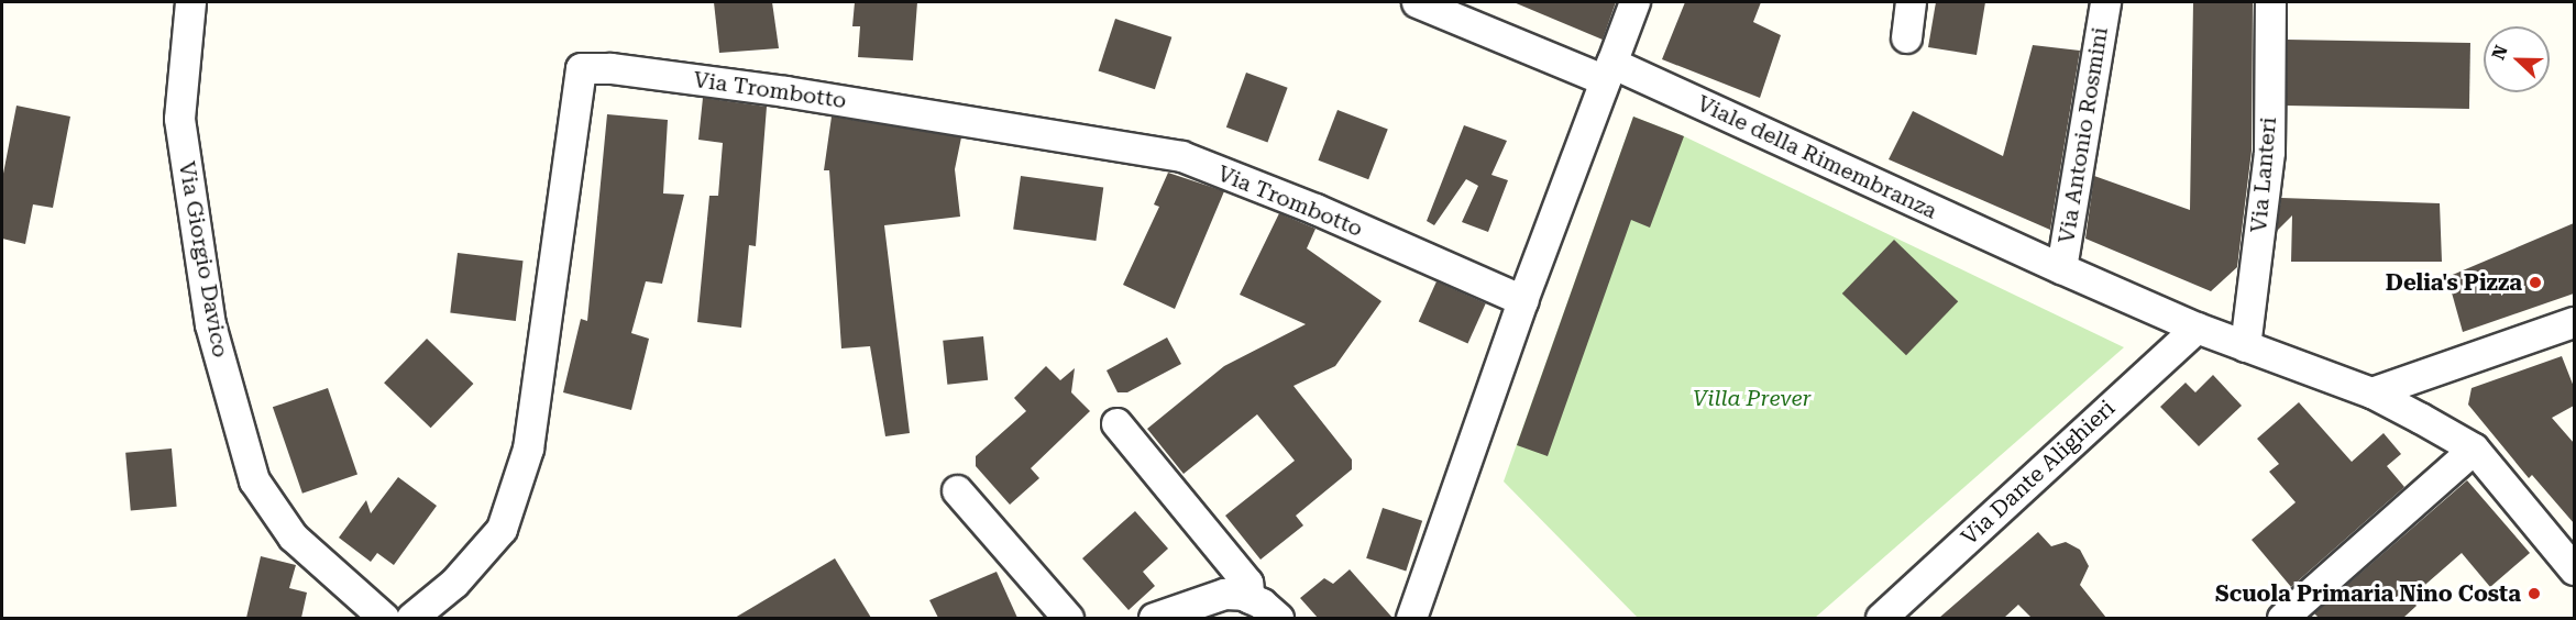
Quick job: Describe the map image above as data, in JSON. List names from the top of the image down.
{
  "streets": {
    "street": [
      "Via Trombotto",
      "Via Antonio Rosmini",
      "Viale della Rimembranza",
      "Via Lanteri",
      "Via Giorgio Davico",
      "Via Dante Alighieri"
    ]
  },
  "crossings": [
    ["Via Antonio Rosmini", "Viale della Rimembranza"],
    ["Viale della Rimembranza", "Via Lanteri"],
    ["Viale della Rimembranza", "Via Dante Alighieri"]
  ],
  "parks": ["Villa Prever"],
  "places": ["Delia's Pizza", "Scuola Primaria Nino Costa"],
  "north": "left"
}
